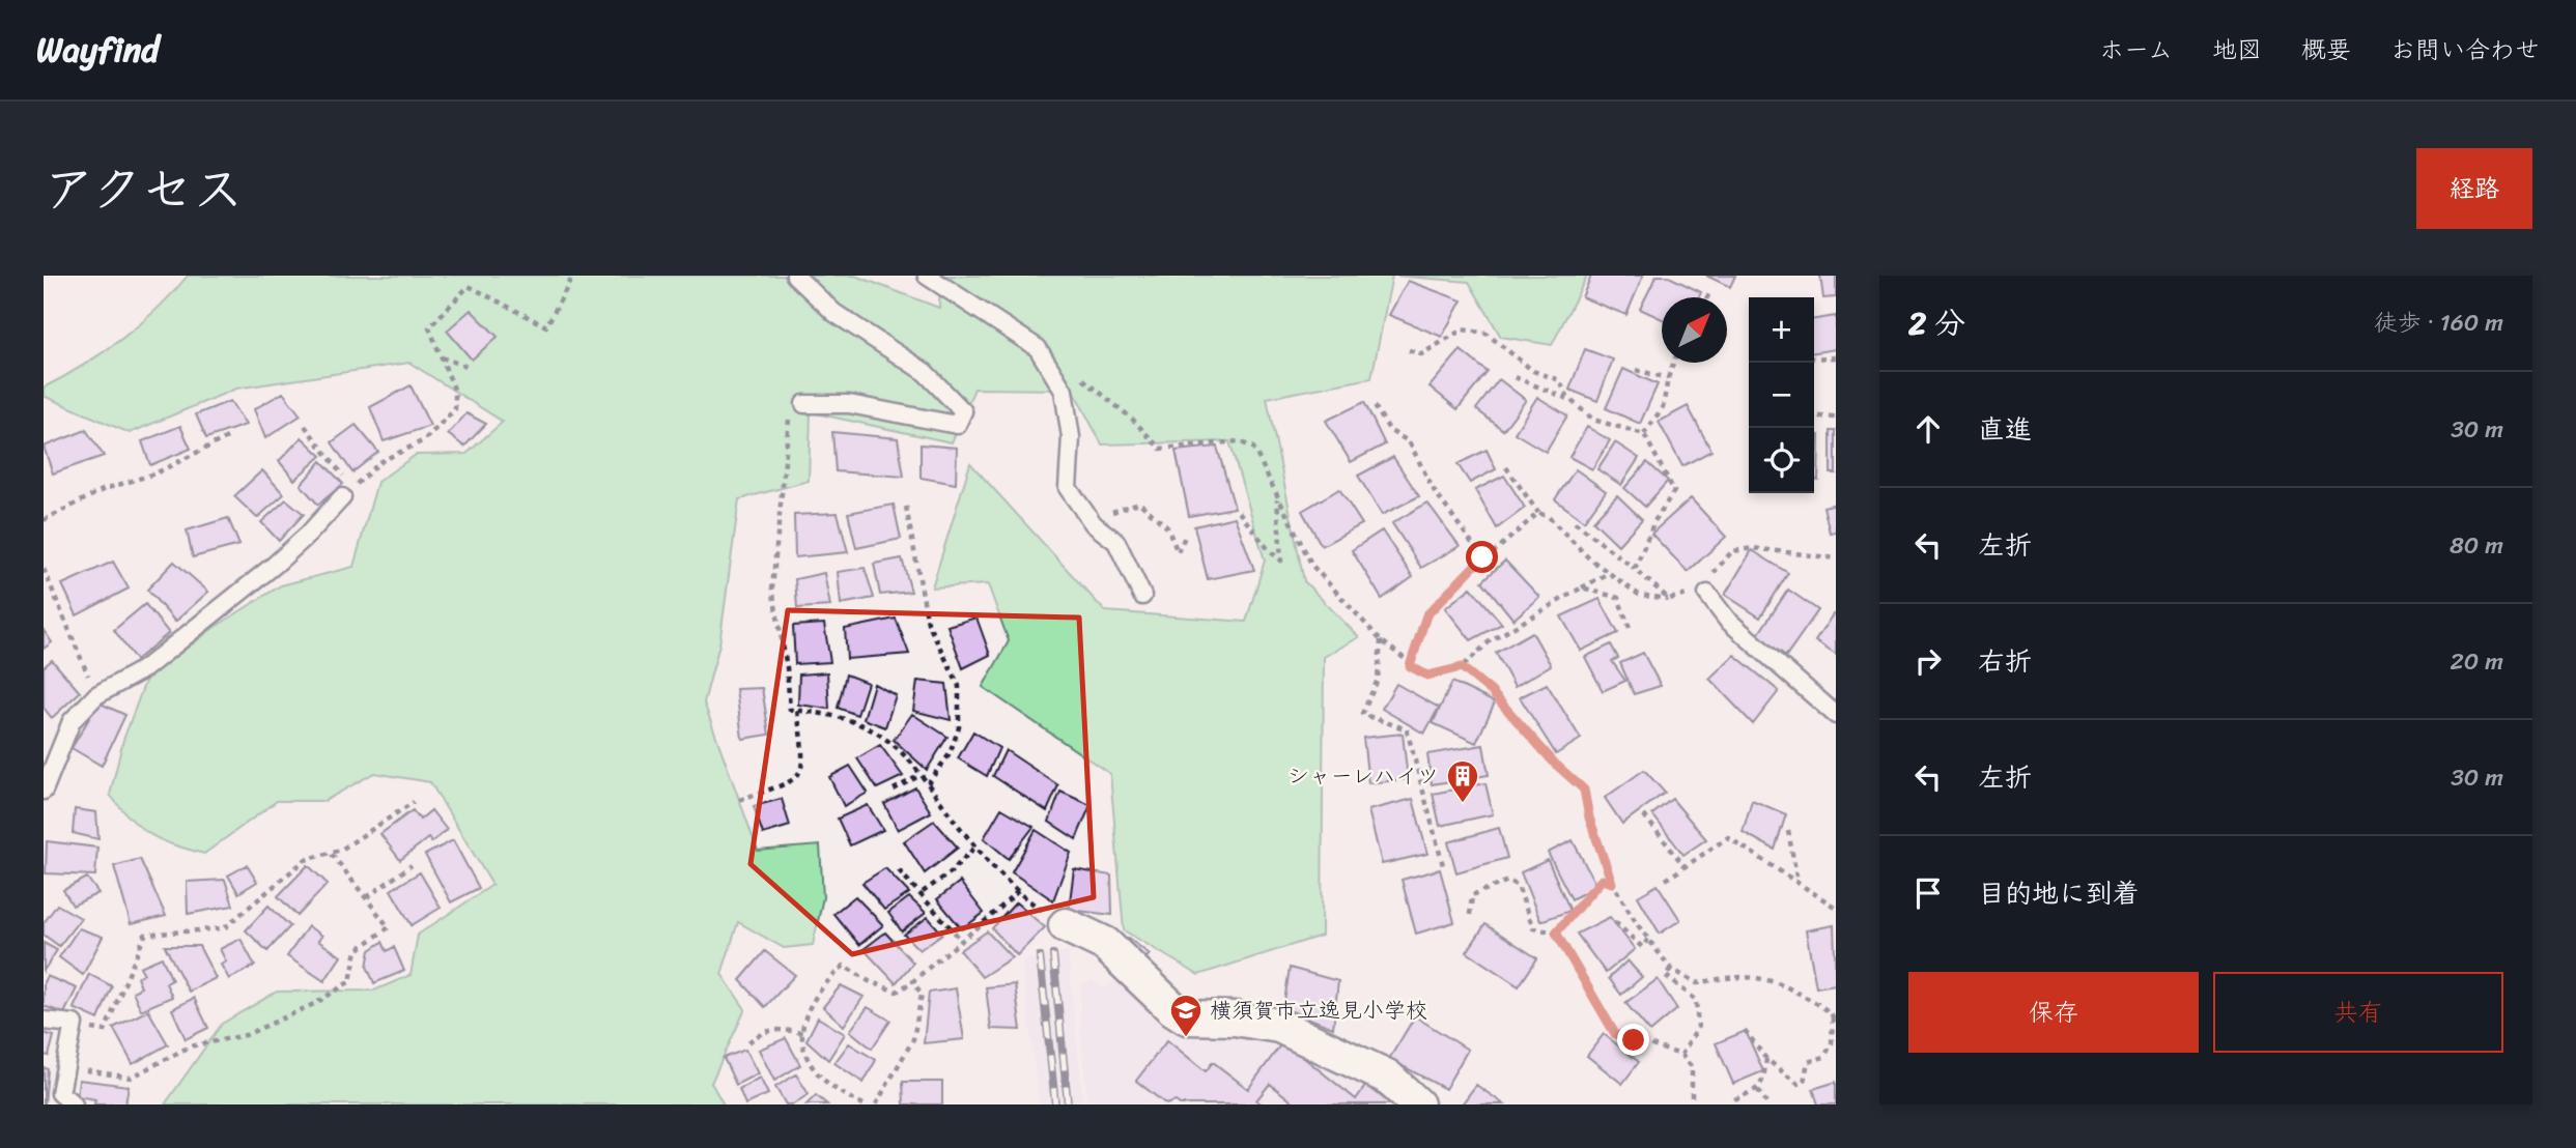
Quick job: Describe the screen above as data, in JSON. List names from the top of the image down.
{
  "places": {
    "building": ["シャーレハイツ"],
    "school or university": ["横須賀市立逸見小学校"]
  },
  "north": "top right",
  "page": {
    "header": "Wayfind",
    "nav": [
      "ホーム",
      "地図",
      "概要",
      "お問い合わせ"
    ],
    "title": "アクセス",
    "buttons": [
      "経路",
      ["保存", "共有"]
    ],
    "heading": ["2 分", "徒歩 · 160 m"],
    "map_buttons": ["+", "−"],
    "list": [
      ["直進", "30 m"],
      ["左折", "80 m"],
      ["右折", "20 m"],
      ["左折", "30 m"],
      "目的地に到着"
    ]
  }
}
